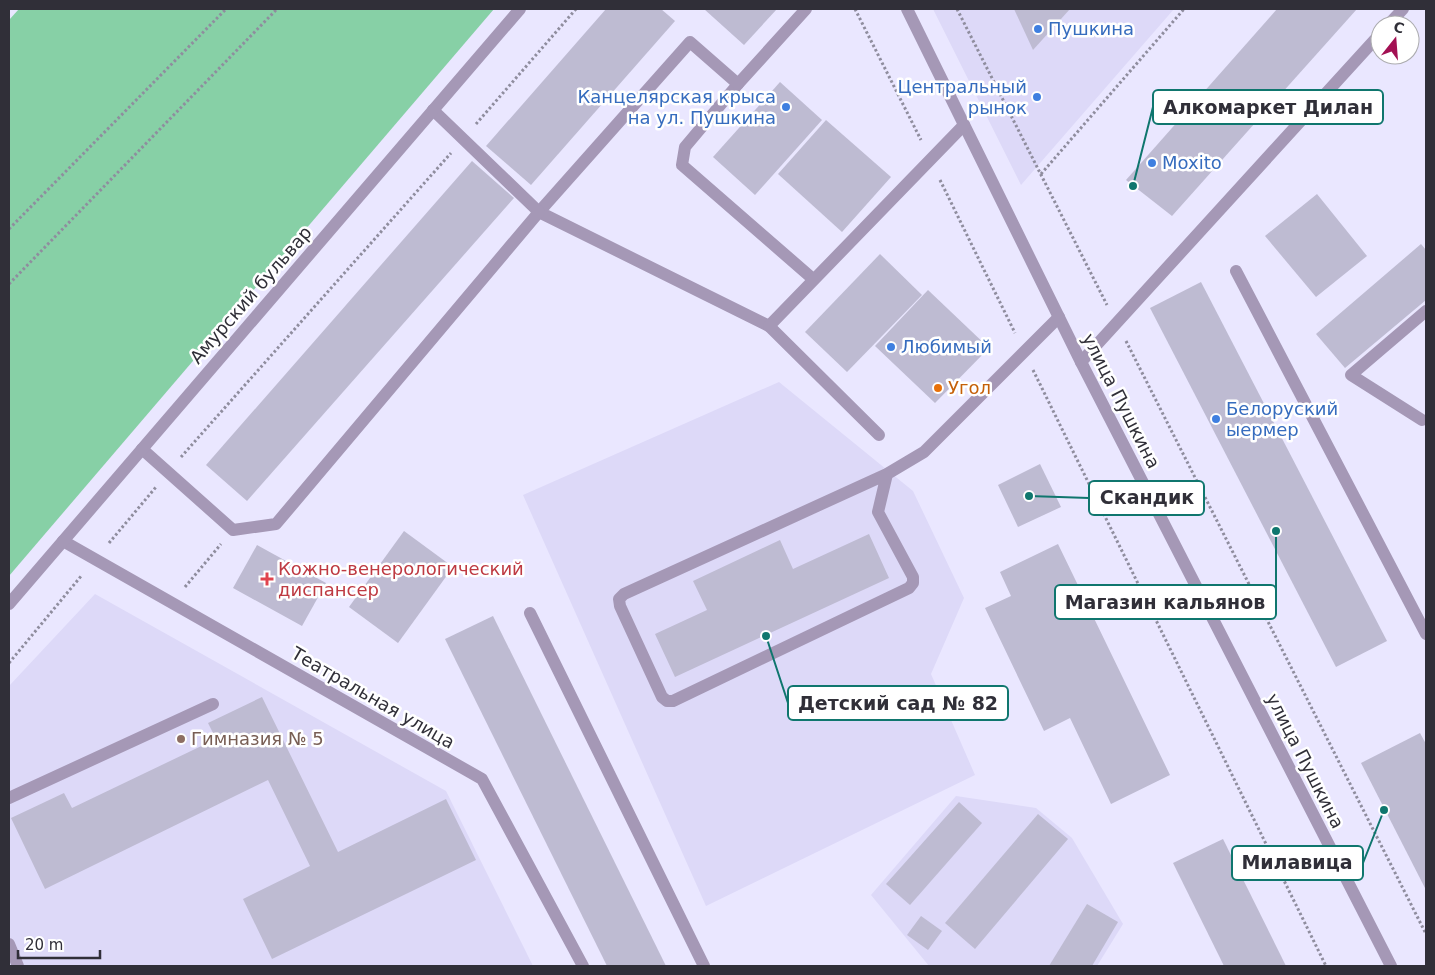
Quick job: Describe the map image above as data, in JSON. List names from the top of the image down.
{
  "streets": {
    "street": ["Амурский бульвар", "улица Пушкина", "Театральная улица"]
  },
  "crossings": [
    ["Амурский бульвар", "Театральная улица"]
  ],
  "places": {
    "other": [
      "Пушкина",
      "Центральный рынок",
      "Канцелярская крыса на ул. Пушкина",
      "Moxito",
      "Алкомаркет Дилан",
      "Любимый",
      "Угол",
      "Белоруский ыермер",
      "Скандик",
      "Магазин кальянов",
      "Детский сад № 82",
      "Гимназия № 5",
      "Милавица"
    ],
    "health": ["Кожно-венерологический диспансер"]
  },
  "scale_bar": "20 m",
  "north": "top"
}
